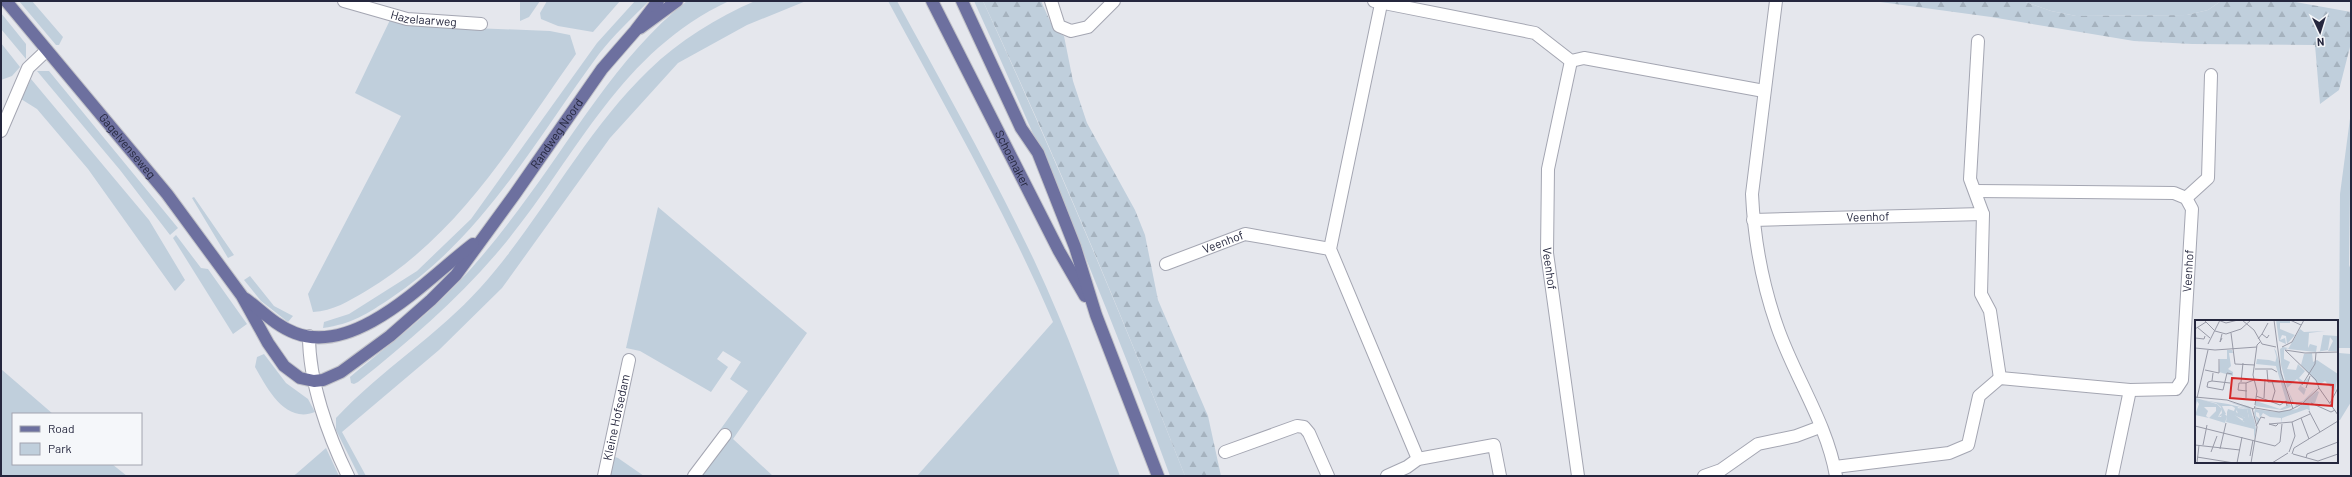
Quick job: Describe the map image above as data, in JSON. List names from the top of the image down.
{
  "streets": {
    "main road": ["Randweg Noord", "Gagelvenseweg", "Schoenaker"],
    "street": ["Hazelaarweg", "Veenhof", "Kleine Hofsedam"]
  },
  "crossings": [
    ["Randweg Noord", "Gagelvenseweg"]
  ],
  "legend": ["Road", "Park"],
  "north": "bottom"
}
